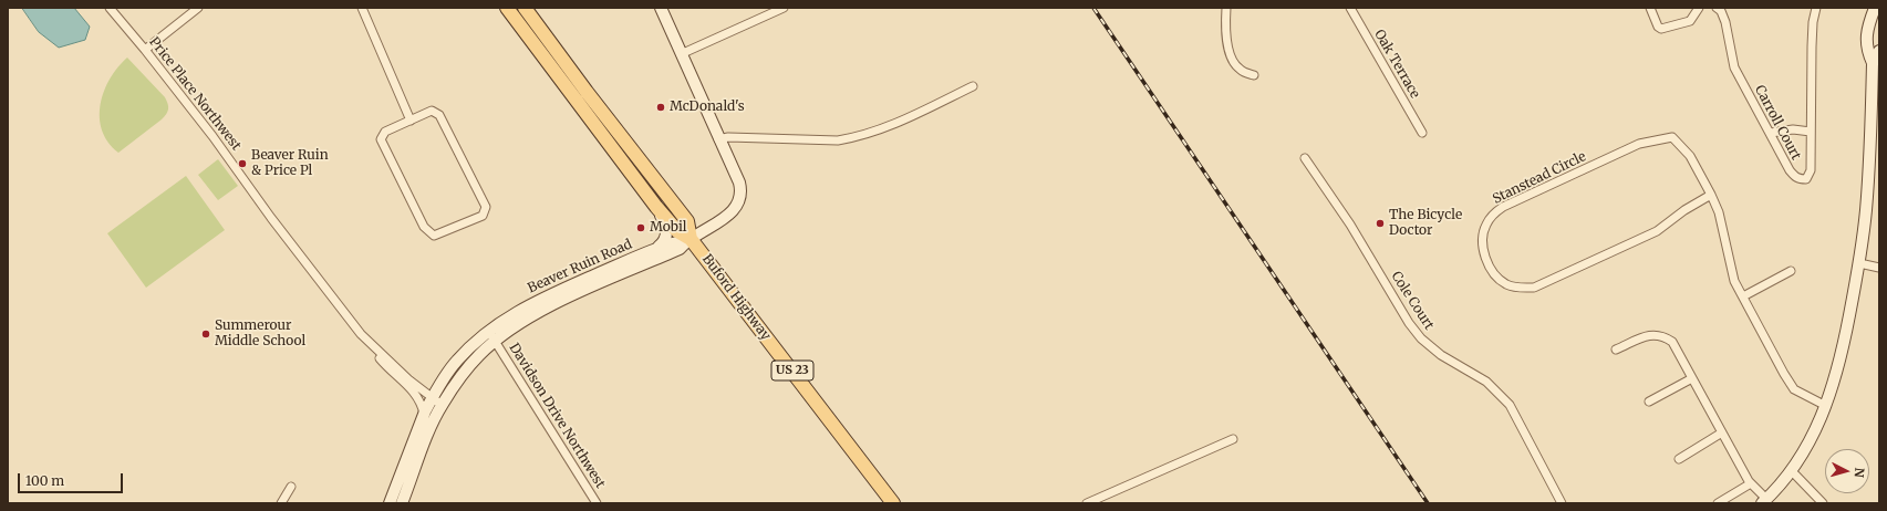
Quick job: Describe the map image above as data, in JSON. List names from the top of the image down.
{
  "streets": {
    "main road": ["Beaver Ruin Road", "Buford Highway", "US 23"],
    "street": [
      "Oak Terrace",
      "Price Place Northwest",
      "Carroll Court",
      "Stanstead Circle",
      "Cole Court",
      "Davidson Drive Northwest"
    ]
  },
  "crossings": [
    ["Price Place Northwest", "Beaver Ruin Road"],
    ["Beaver Ruin Road", "Buford Highway"],
    ["Beaver Ruin Road", "Davidson Drive Northwest"]
  ],
  "places": [
    "McDonald's",
    "Beaver Ruin & Price Pl",
    "The Bicycle Doctor",
    "Mobil",
    "Summerour Middle School"
  ],
  "scale_bar": "100 m",
  "north": "right"
}
